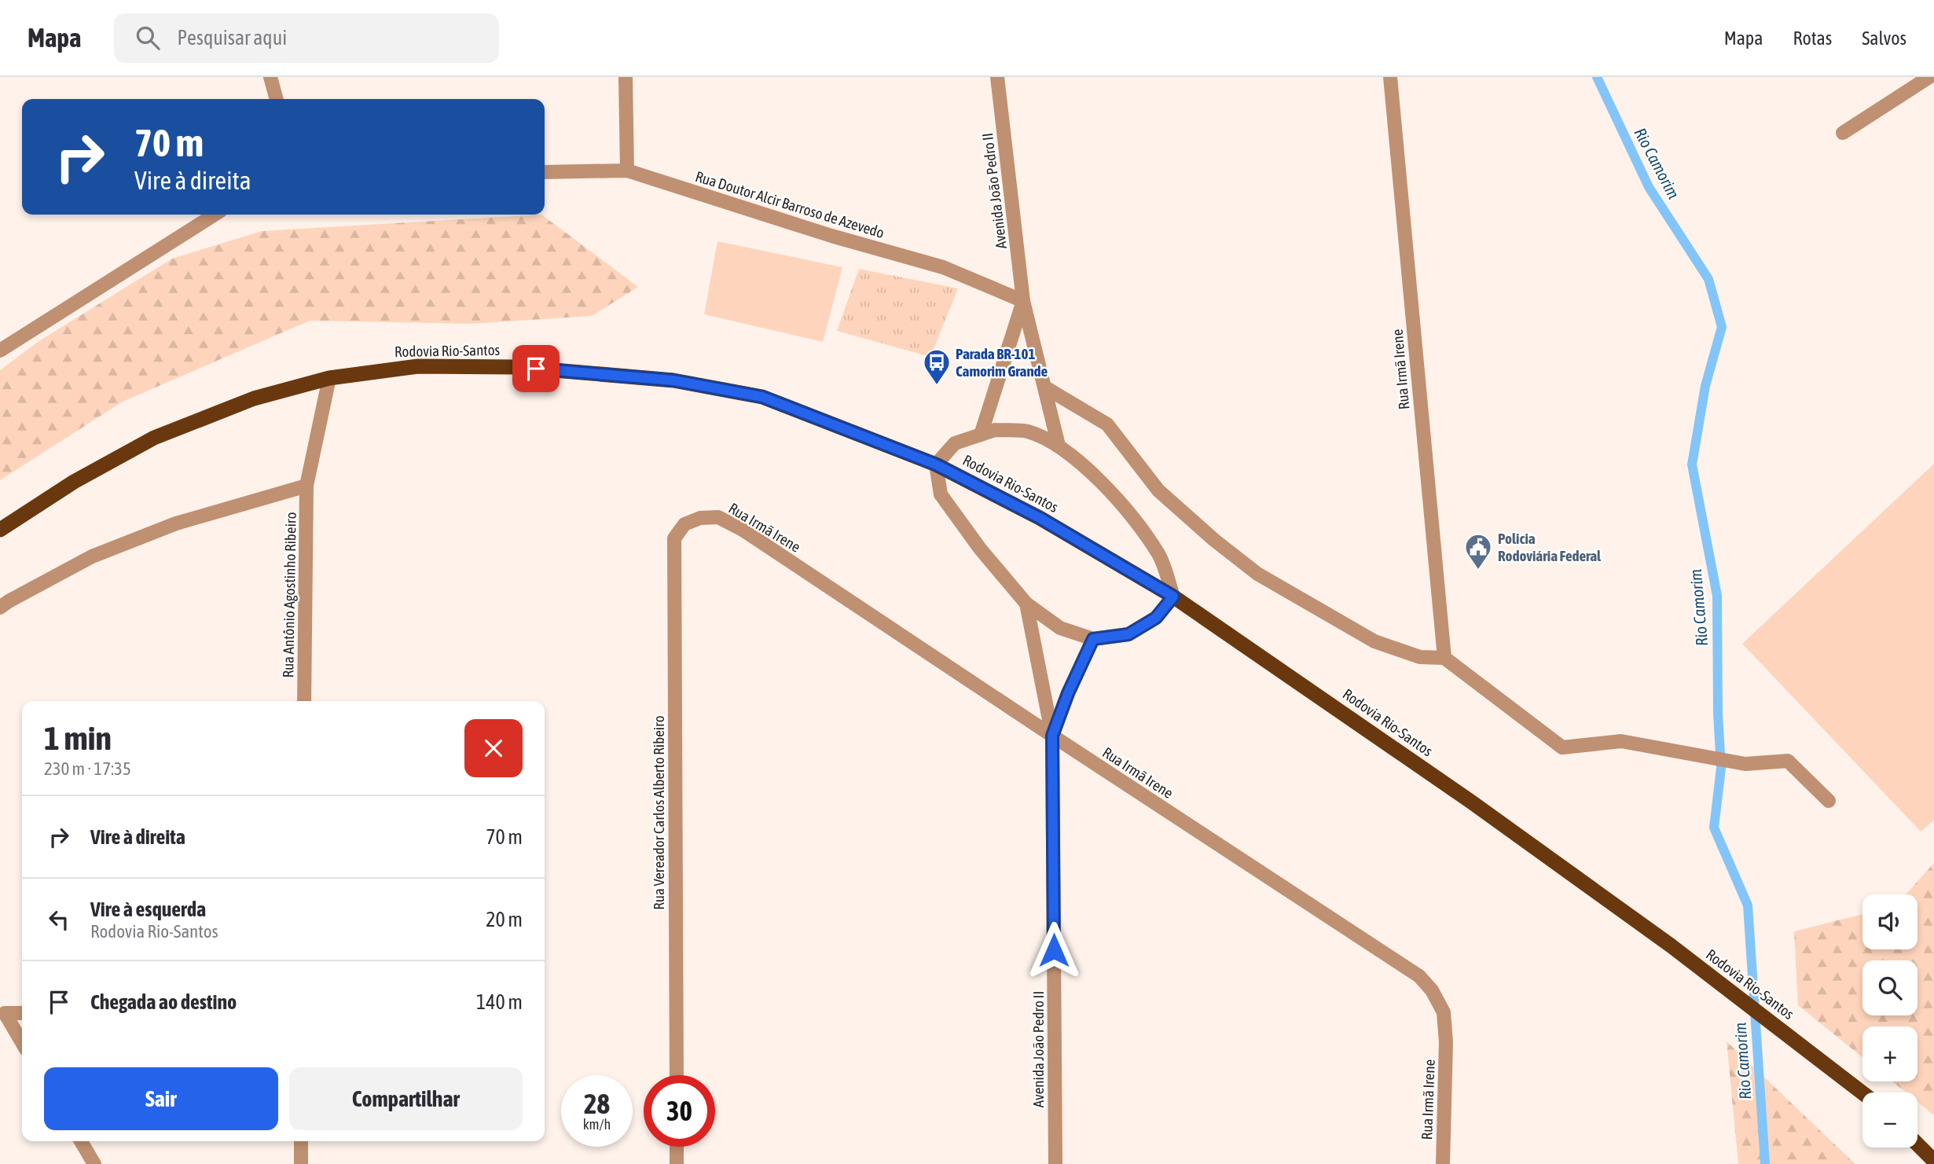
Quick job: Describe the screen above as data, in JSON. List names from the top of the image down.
{
  "streets": {
    "highway": ["Rodovia Rio-Santos"],
    "street": [
      "Avenida João Pedro II",
      "Rua Doutor Alcir Barroso de Azevedo",
      "Rua Irmã Irene",
      "Rua Antônio Agostinho Ribeiro",
      "Rua Vereador Carlos Alberto Ribeiro"
    ]
  },
  "crossings": [
    ["Avenida João Pedro II", "Rua Doutor Alcir Barroso de Azevedo"],
    ["Avenida João Pedro II", "Rua Irmã Irene"],
    ["Rodovia Rio-Santos", "Rua Antônio Agostinho Ribeiro"],
    ["Rua Irmã Irene", "Rua Vereador Carlos Alberto Ribeiro"]
  ],
  "water": ["Rio Camorim"],
  "places": {
    "bus stop": ["Parada BR-101 Camorim Grande"],
    "public building": ["Policia Rodoviária Federal"]
  },
  "page": {
    "header": "Mapa",
    "search": "Pesquisar aqui",
    "nav": ["Mapa", "Rotas", "Salvos"],
    "turn": ["70 m", "Vire à direita"],
    "heading": ["1 min", "230 m · 17:35"],
    "list": [
      {
        "name": "Vire à direita",
        "value": "70 m"
      },
      {
        "name": "Vire à esquerda",
        "note": "Rodovia Rio-Santos",
        "value": "20 m"
      },
      {
        "name": "Chegada ao destino",
        "value": "140 m"
      }
    ],
    "map_buttons": ["+", "−"],
    "buttons": ["Sair", "Compartilhar"],
    "speed": "28 km/h",
    "limit": "30"
  }
}
